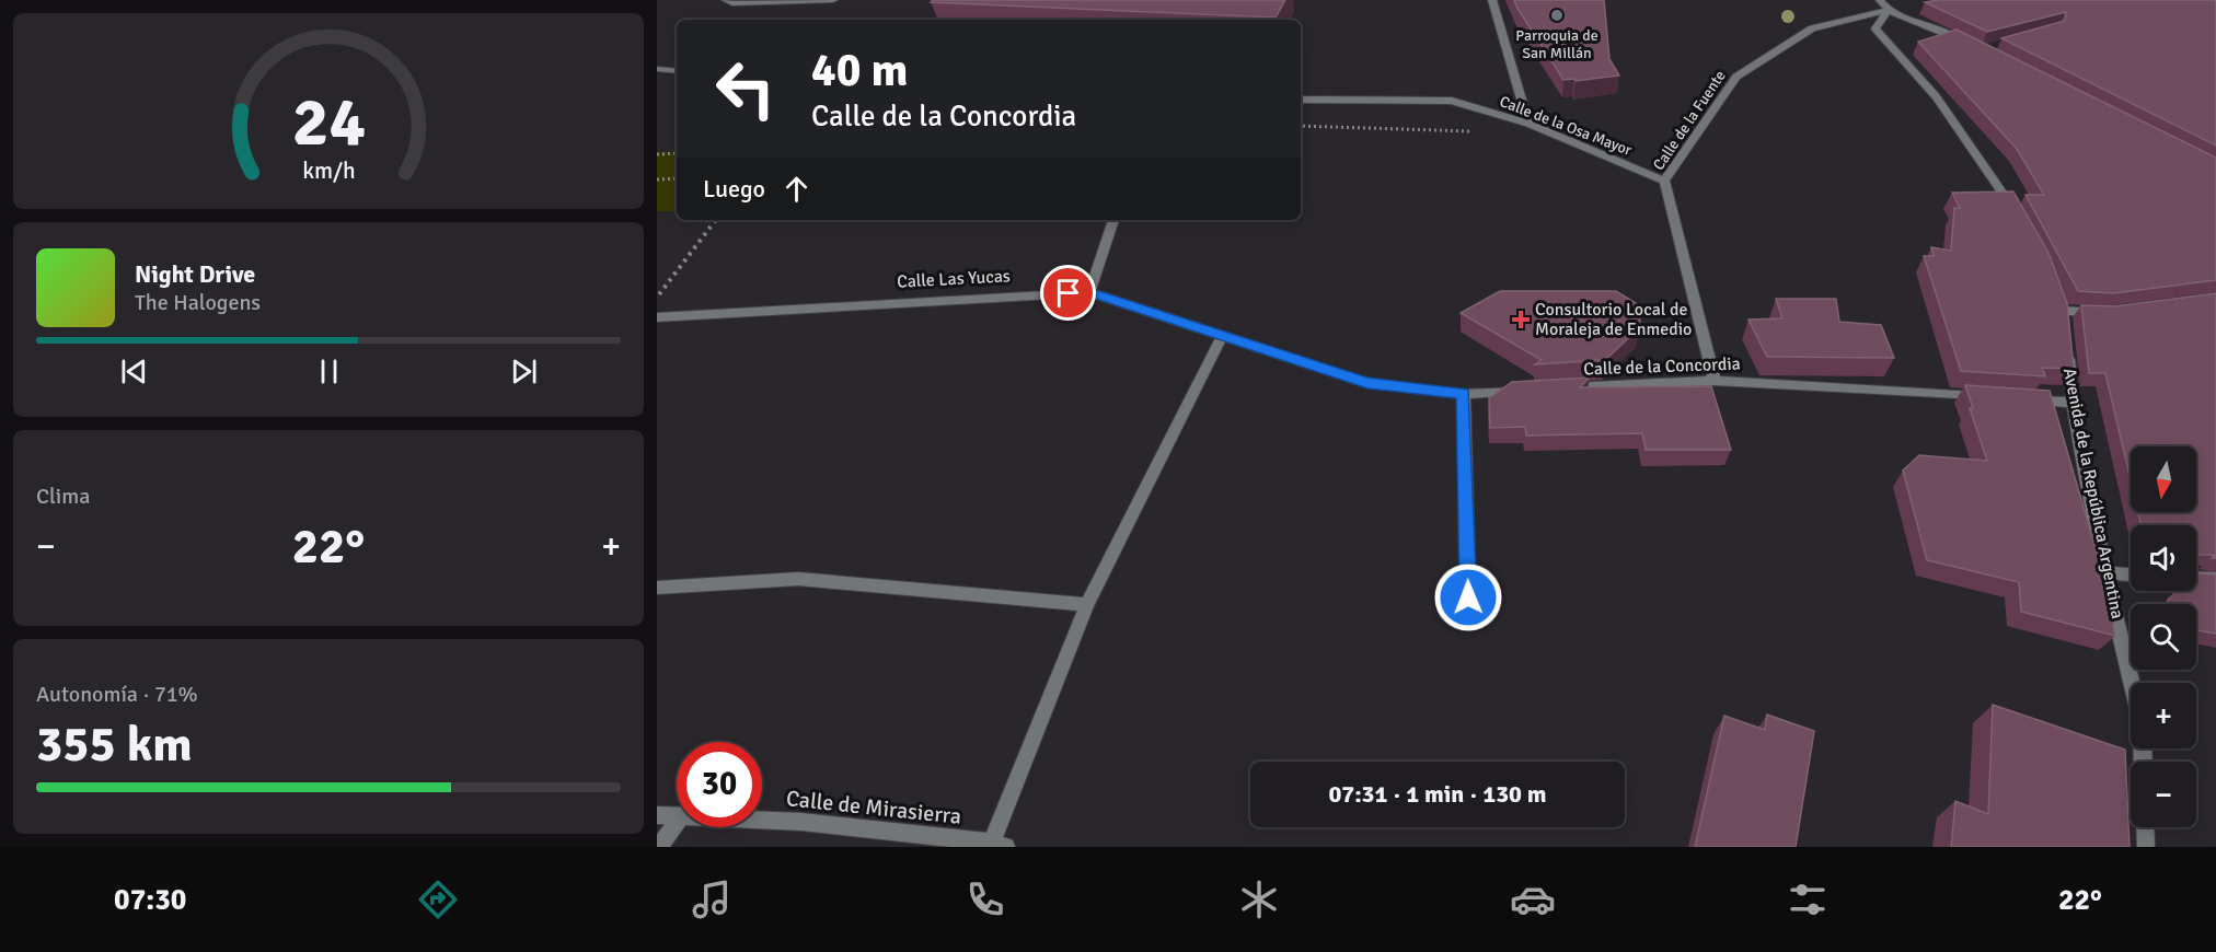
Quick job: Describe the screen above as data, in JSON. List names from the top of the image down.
{
  "streets": {
    "street": [
      "Calle de la Fuente",
      "Calle de la Osa Mayor",
      "Calle Las Yucas",
      "Calle de la Concordia",
      "Avenida de la República Argentina",
      "Calle de Mirasierra"
    ]
  },
  "crossings": [
    ["Calle de la Fuente", "Calle de la Osa Mayor"],
    ["Calle de la Fuente", "Calle de la Concordia"]
  ],
  "places": {
    "other": ["Parroquia de San Millán"],
    "health": ["Consultorio Local de Moraleja de Enmedio"]
  },
  "north": "bottom",
  "page": {
    "turn": ["40 m", "Calle de la Concordia"],
    "then": "Luego",
    "song": ["Night Drive", "The Halogens"],
    "tile": [
      "Clima",
      ["Autonomía · 71%", "355 km"]
    ],
    "map_buttons": ["+", "−"],
    "heat": ["−", "22°", "+"],
    "limit": "30",
    "trip": "07:31 · 1 min · 130 m",
    "tabs": ["07:30", "22°"],
    "gauge": ["24", "km/h"]
  }
}
